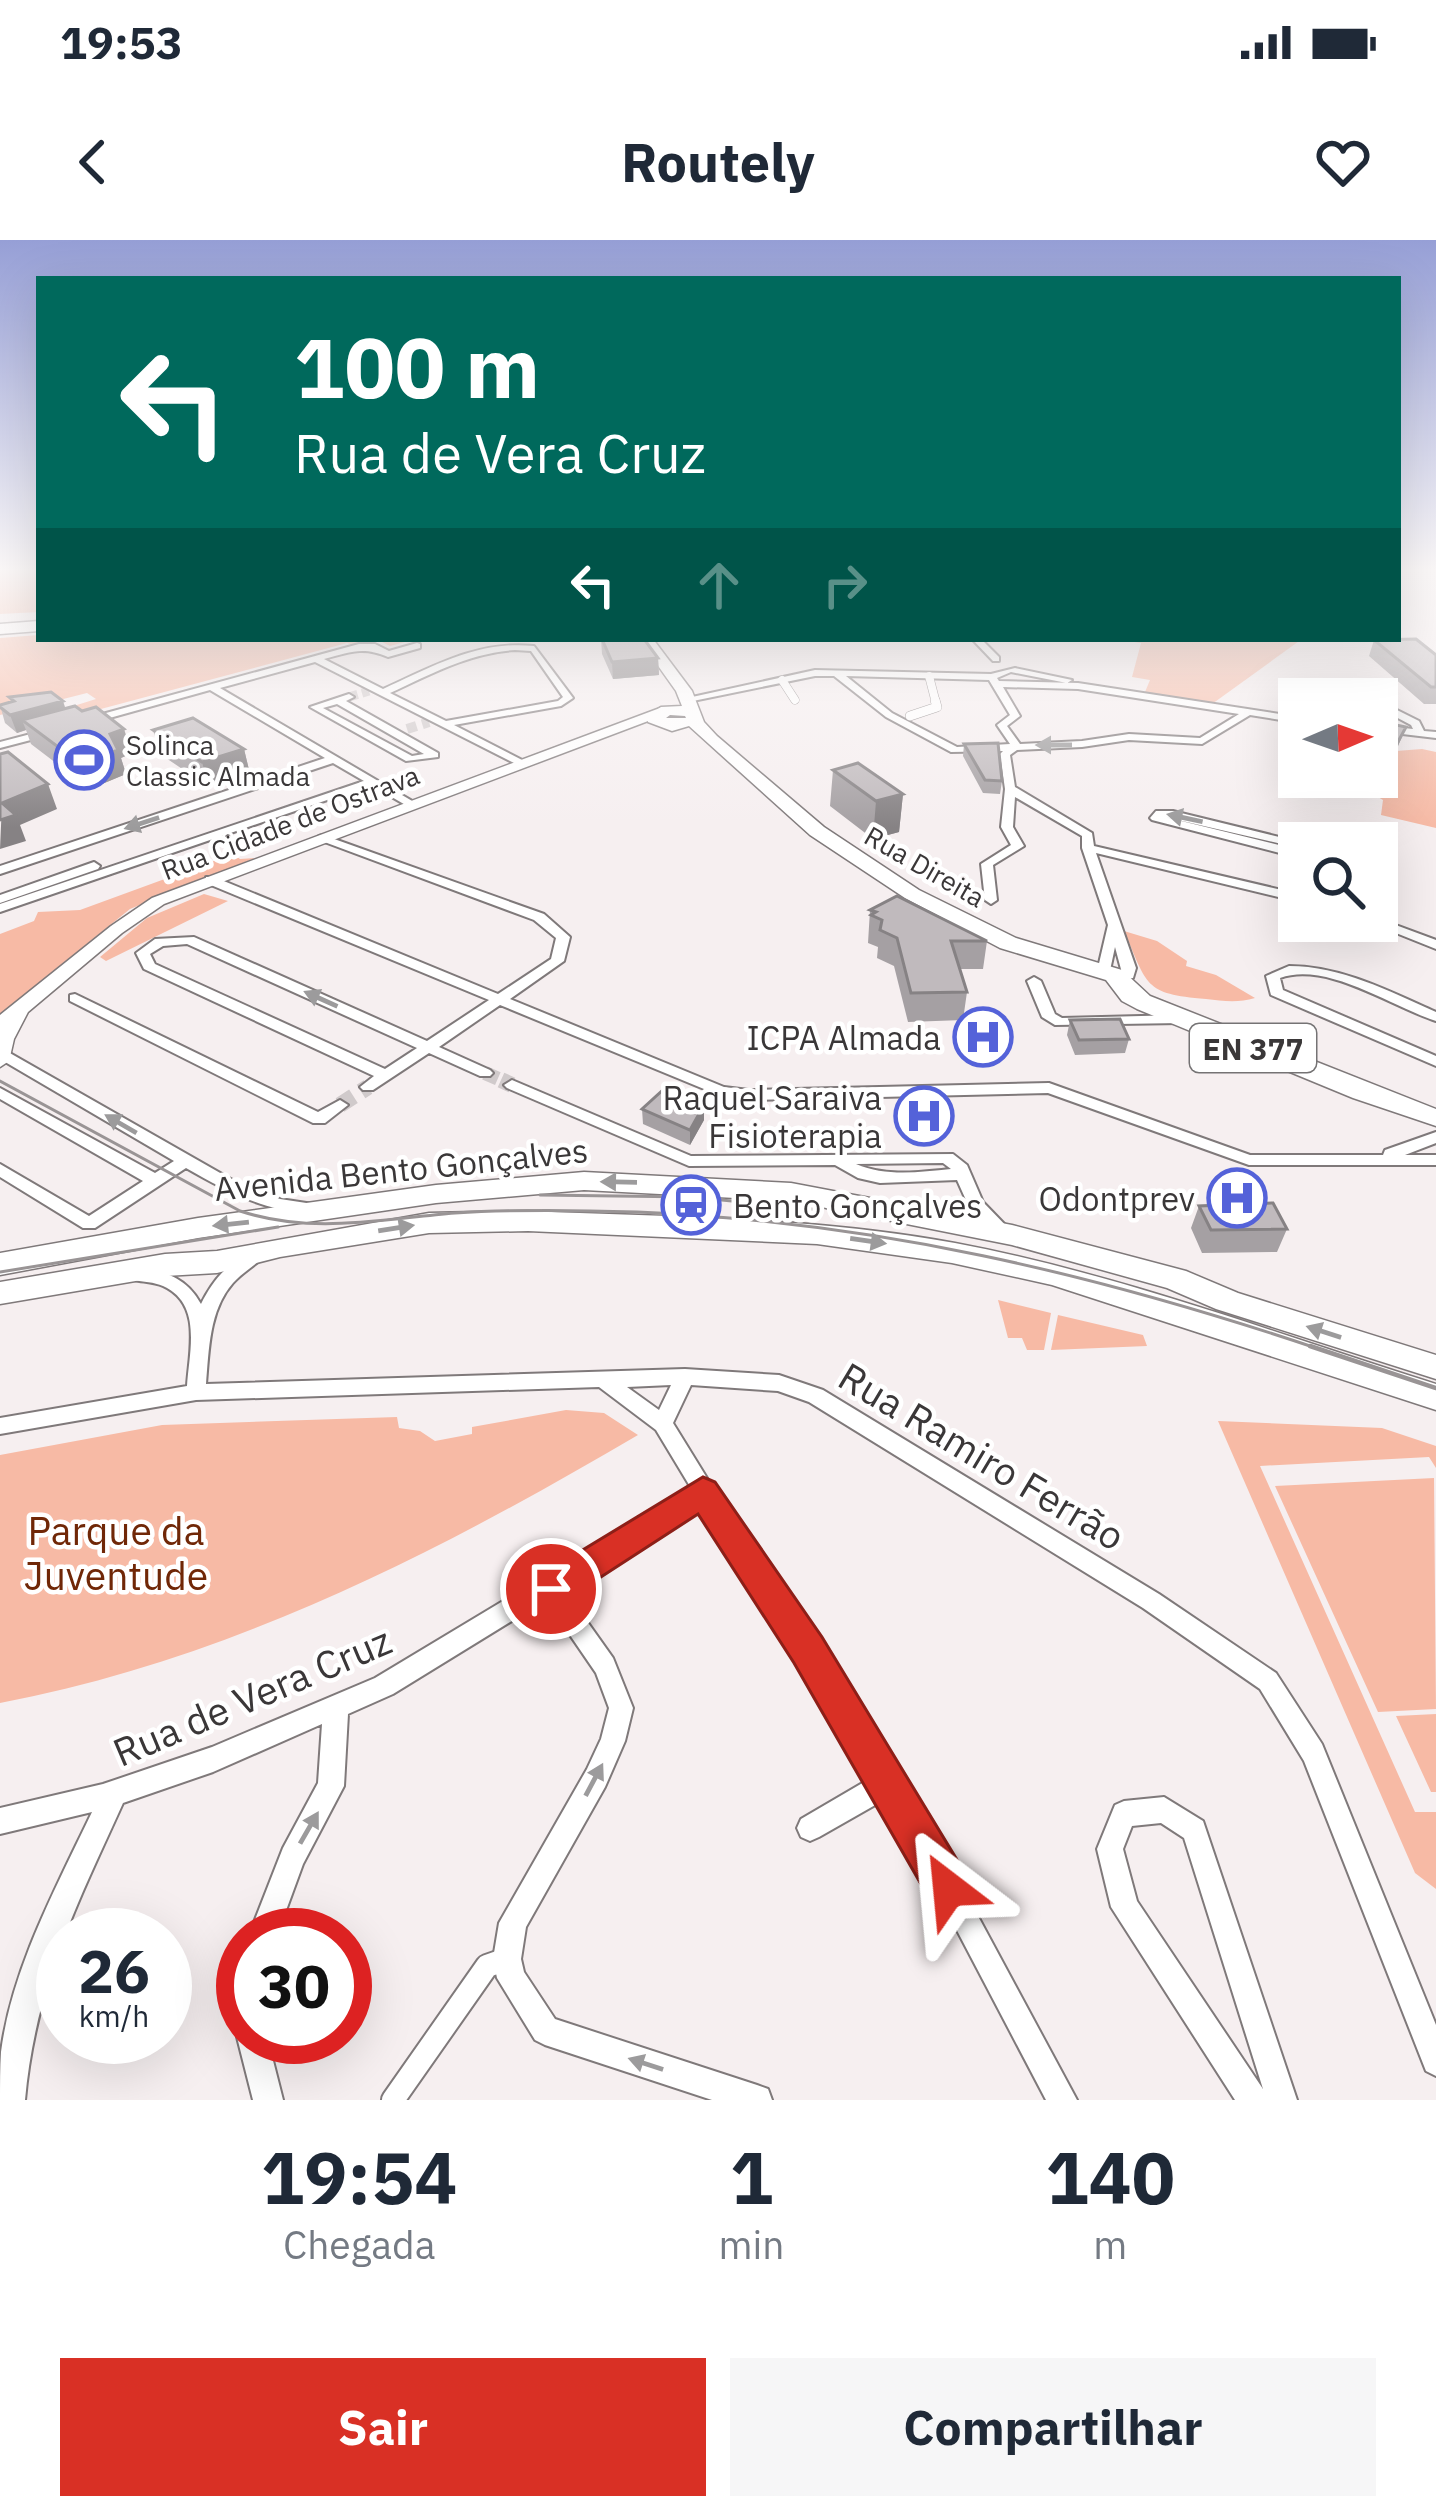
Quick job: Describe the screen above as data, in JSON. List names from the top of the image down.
{
  "streets": {
    "main road": ["Rua Direita", "EN 377", "Avenida Bento Gonçalves"],
    "street": ["Rua Cidade de Ostrava", "Rua Ramiro Ferrão", "Rua de Vera Cruz"]
  },
  "crossings": [
    ["Rua Cidade de Ostrava", "Rua Direita"],
    ["Rua Direita", "EN 377"]
  ],
  "parks": ["Parque da Juventude"],
  "places": {
    "sports": ["Solinca Classic Almada"],
    "hospital": ["ICPA Almada", "Raquel Saraiva Fisioterapia", "Odontprev"],
    "station": ["Bento Gonçalves"]
  },
  "north": "right",
  "page": {
    "status": "19:53",
    "header": "Routely",
    "turn": ["100 m", "Rua de Vera Cruz"],
    "speed": "26 km/h",
    "limit": "30",
    "eta": [
      "19:54",
      "Chegada",
      "1",
      "min",
      "140",
      "m"
    ],
    "buttons": ["Sair", "Compartilhar"]
  }
}
